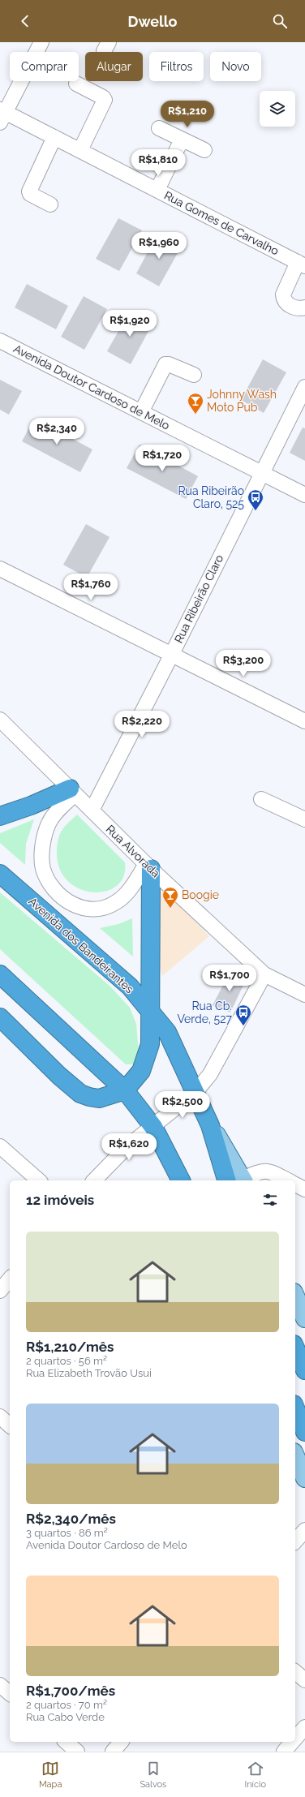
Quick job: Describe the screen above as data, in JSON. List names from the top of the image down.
{
  "streets": {
    "highway": ["Avenida dos Bandeirantes"],
    "street": [
      "Rua Gomes de Carvalho",
      "Avenida Doutor Cardoso de Melo",
      "Rua Ribeirão Claro",
      "Rua Alvorada"
    ]
  },
  "crossings": [
    ["Avenida Doutor Cardoso de Melo", "Rua Ribeirão Claro"],
    ["Rua Ribeirão Claro", "Rua Alvorada"]
  ],
  "places": {
    "bar": ["Johnny Wash Moto Pub", "Boogie"],
    "bus stop": ["Rua Ribeirão Claro, 525", "Rua Cb. Verde, 527"]
  },
  "page": {
    "header": "Dwello",
    "chip": [
      "Comprar",
      "Alugar",
      "Filtros",
      "Novo"
    ],
    "price": [
      "R$1,210",
      "R$1,810",
      "R$1,960",
      "R$1,920",
      "R$2,340",
      "R$1,720",
      "R$1,760",
      "R$3,200",
      "R$2,220",
      "R$1,700",
      "R$2,500",
      "R$1,620"
    ],
    "heading": "12 imóveis",
    "list": [
      {
        "name": "R$1,210/mês",
        "note": "2 quartos · 56 m² · Rua Elizabeth Trovão Usui"
      },
      {
        "name": "R$2,340/mês",
        "note": "3 quartos · 86 m² · Avenida Doutor Cardoso de Melo"
      },
      {
        "name": "R$1,700/mês",
        "note": "2 quartos · 70 m² · Rua Cabo Verde"
      }
    ],
    "tabs": ["Mapa", "Salvos", "Início"]
  }
}
